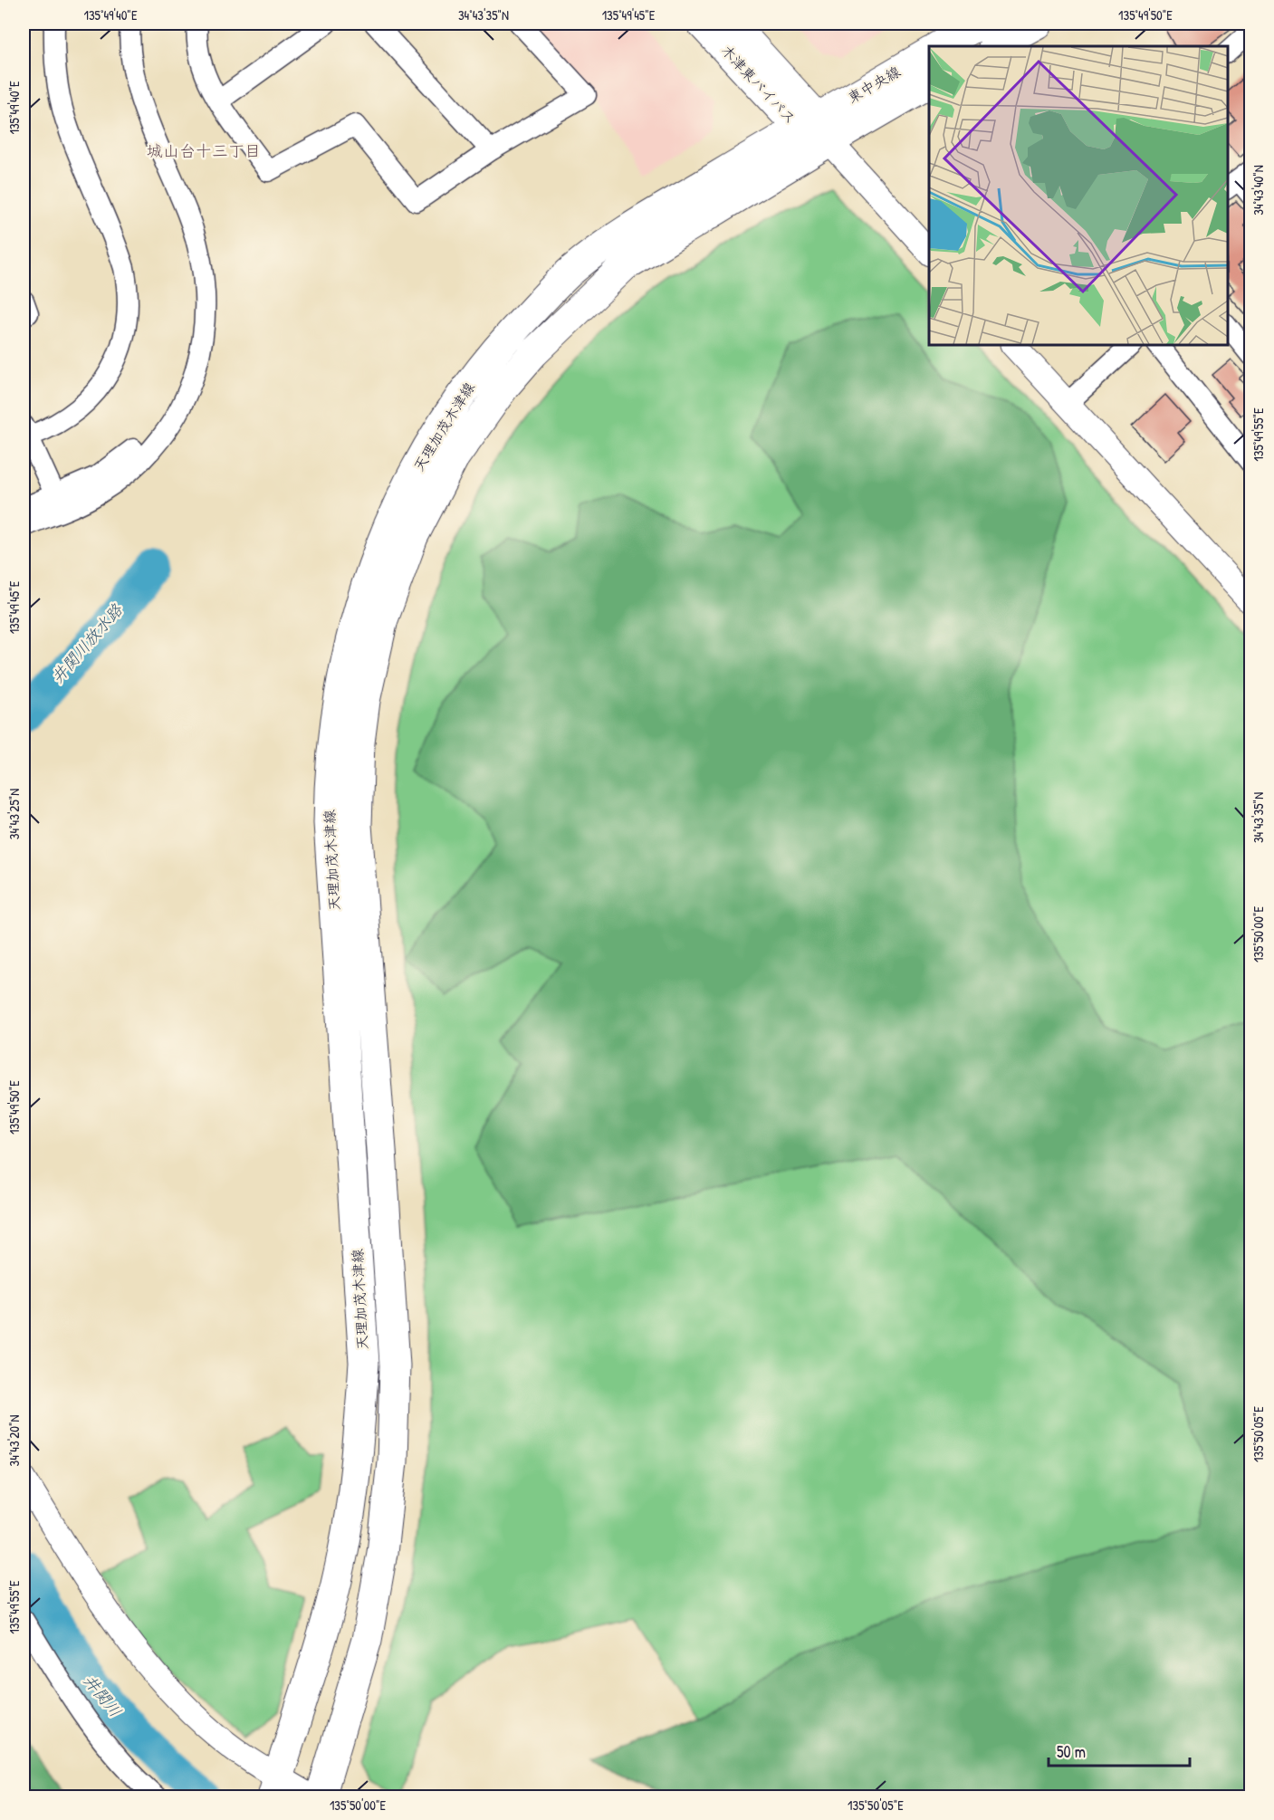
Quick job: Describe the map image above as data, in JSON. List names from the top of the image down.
{
  "streets": {
    "main road": ["木津東バイパス", "東中央線", "天理加茂木津線"]
  },
  "crossings": [
    ["木津東バイパス", "東中央線"],
    ["木津東バイパス", "天理加茂木津線"],
    ["東中央線", "天理加茂木津線"]
  ],
  "districts": ["城山台十三丁目"],
  "water": ["井関川放水路", "井関川"],
  "scale_bar": "50 m",
  "coordinates": [
    "135°49'40\"E",
    "34°43'35\"N",
    "135°49'45\"E",
    "135°49'50\"E",
    "34°43'40\"N",
    "135°49'55\"E",
    "34°43'25\"N",
    "135°50'00\"E",
    "135°50'05\"E",
    "34°43'20\"N"
  ]
}
